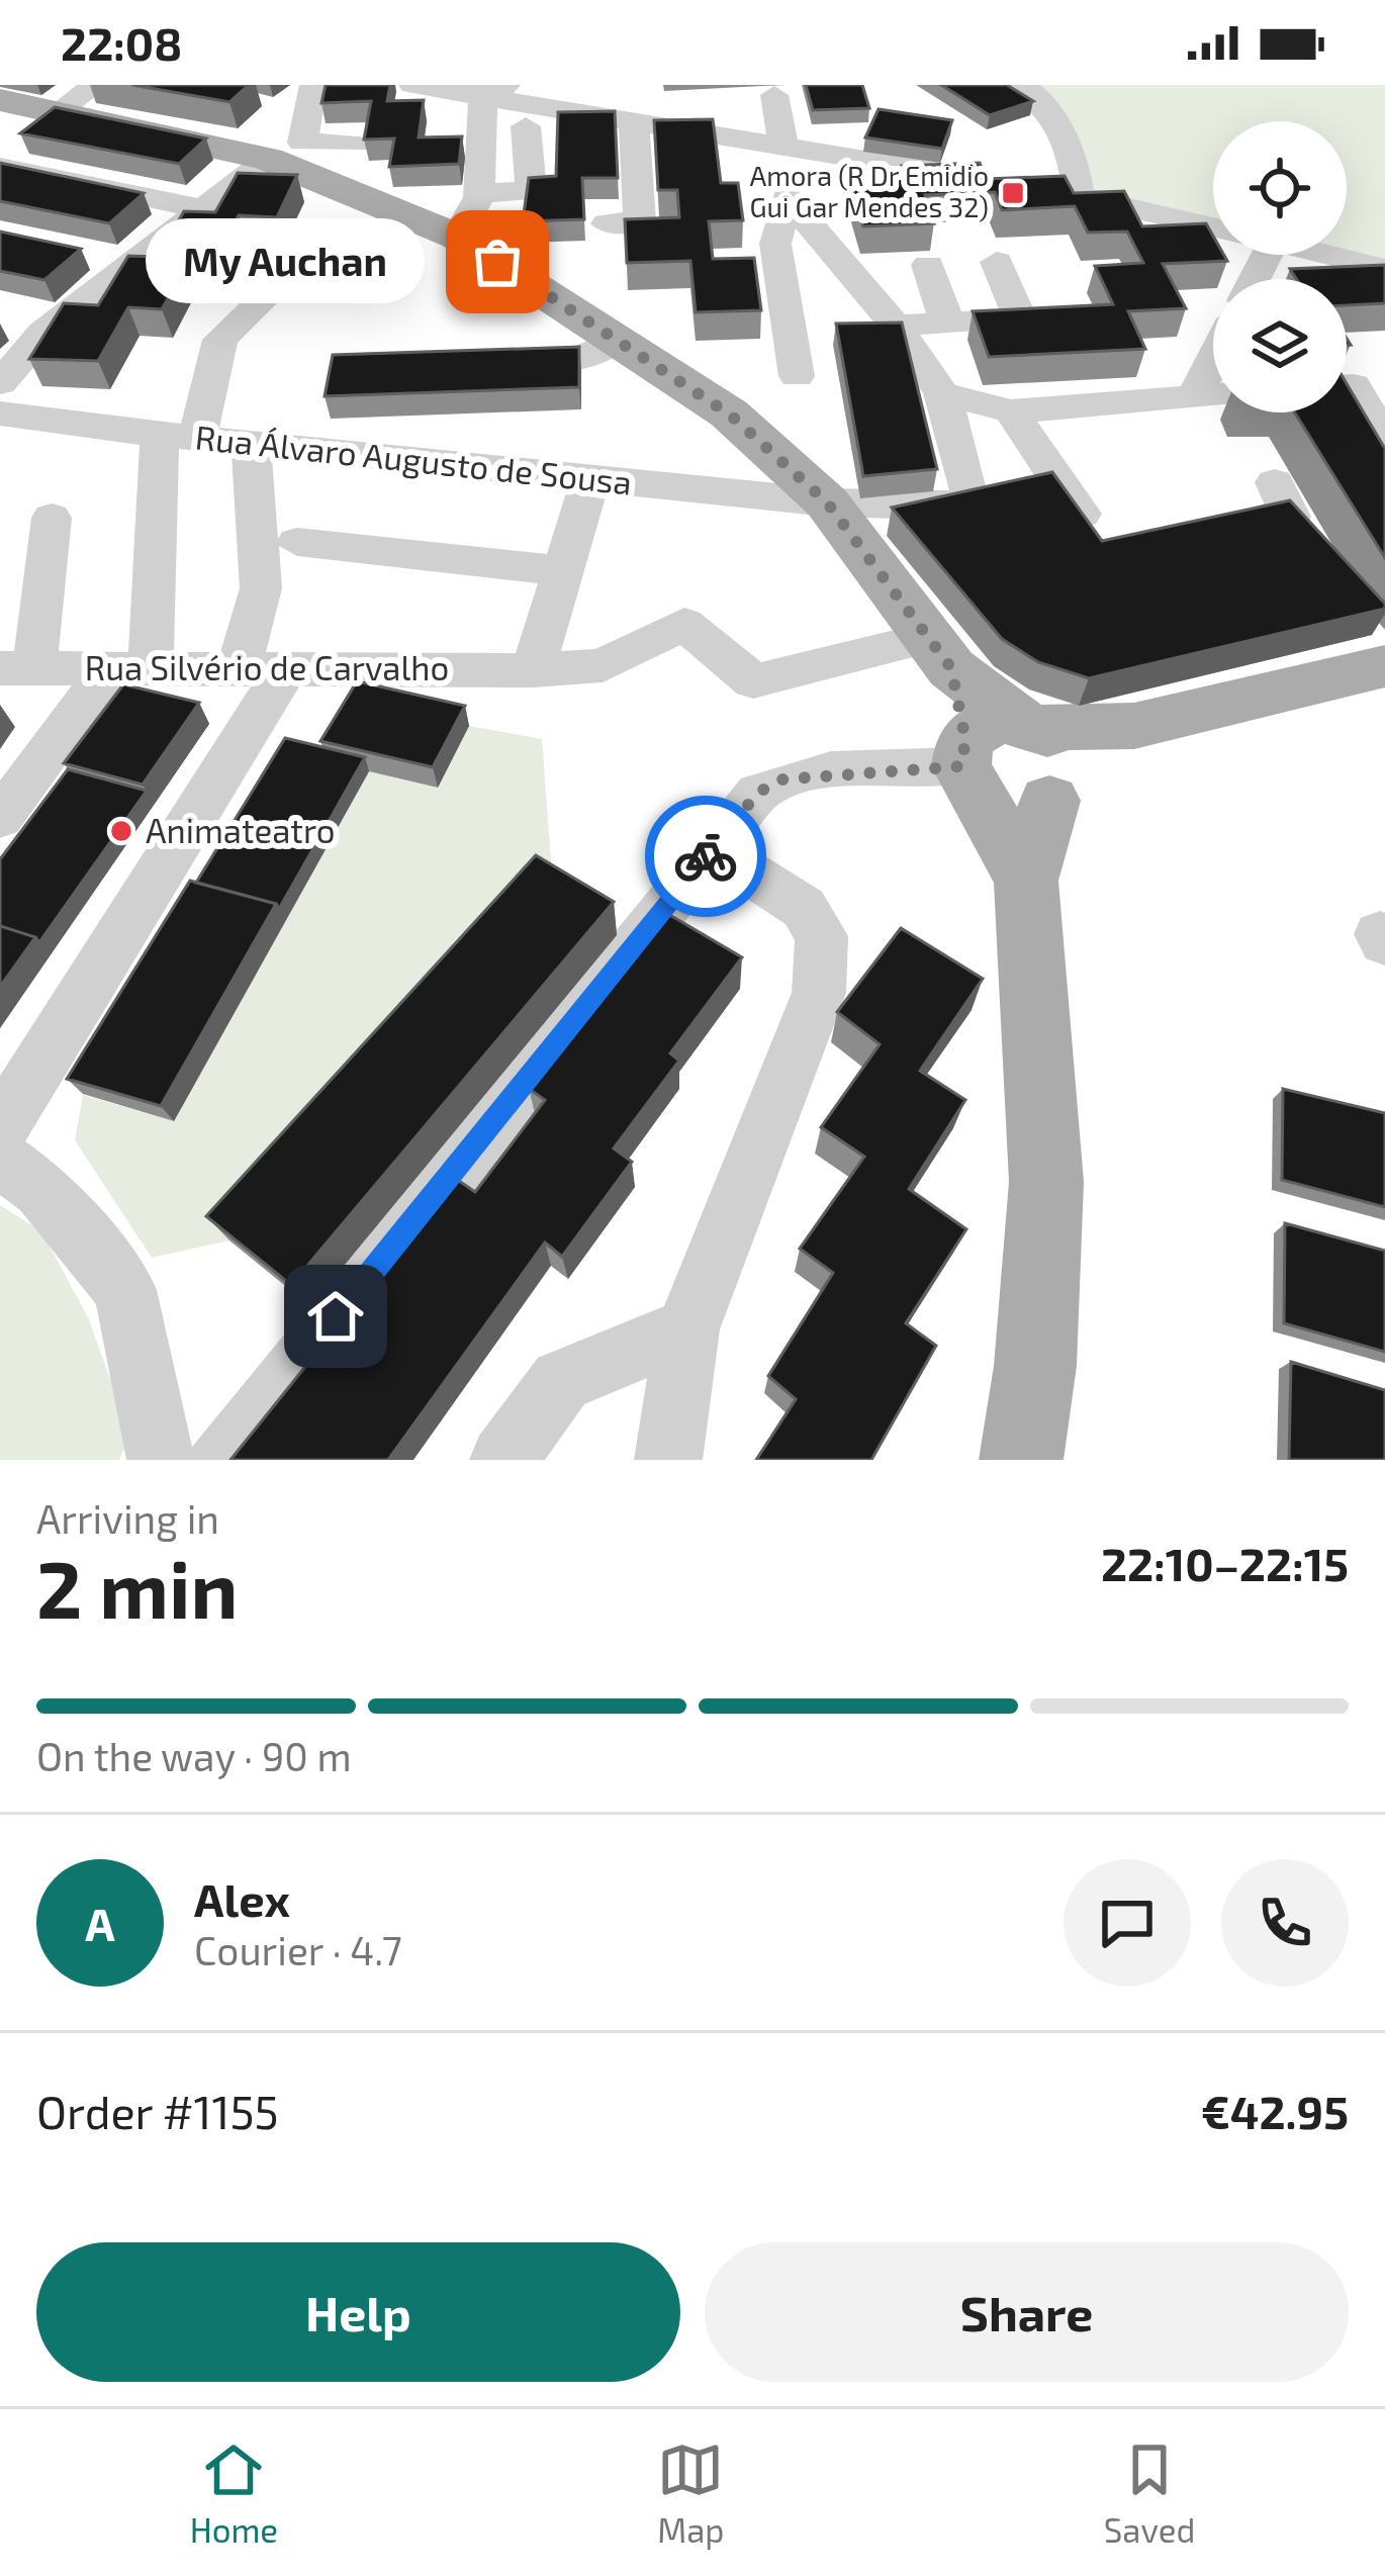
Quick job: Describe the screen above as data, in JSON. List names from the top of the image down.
{
  "streets": {
    "street": ["Rua Álvaro Augusto de Sousa", "Rua Silvério de Carvalho"]
  },
  "places": {
    "transit": ["Amora (R Dr Emidio Gui Gar Mendes 32)"],
    "other": ["My Auchan", "Animateatro"]
  },
  "page": {
    "status": "22:08",
    "bubble": "My Auchan",
    "heading": ["2 min", "Arriving in", "22:10–22:15"],
    "panel": [
      "Alex",
      "Courier · 4.7",
      "Order #1155",
      "€42.95"
    ],
    "bar": "On the way · 90 m",
    "round": "A",
    "buttons": ["Help", "Share"],
    "tabs": ["Home", "Map", "Saved"]
  }
}
